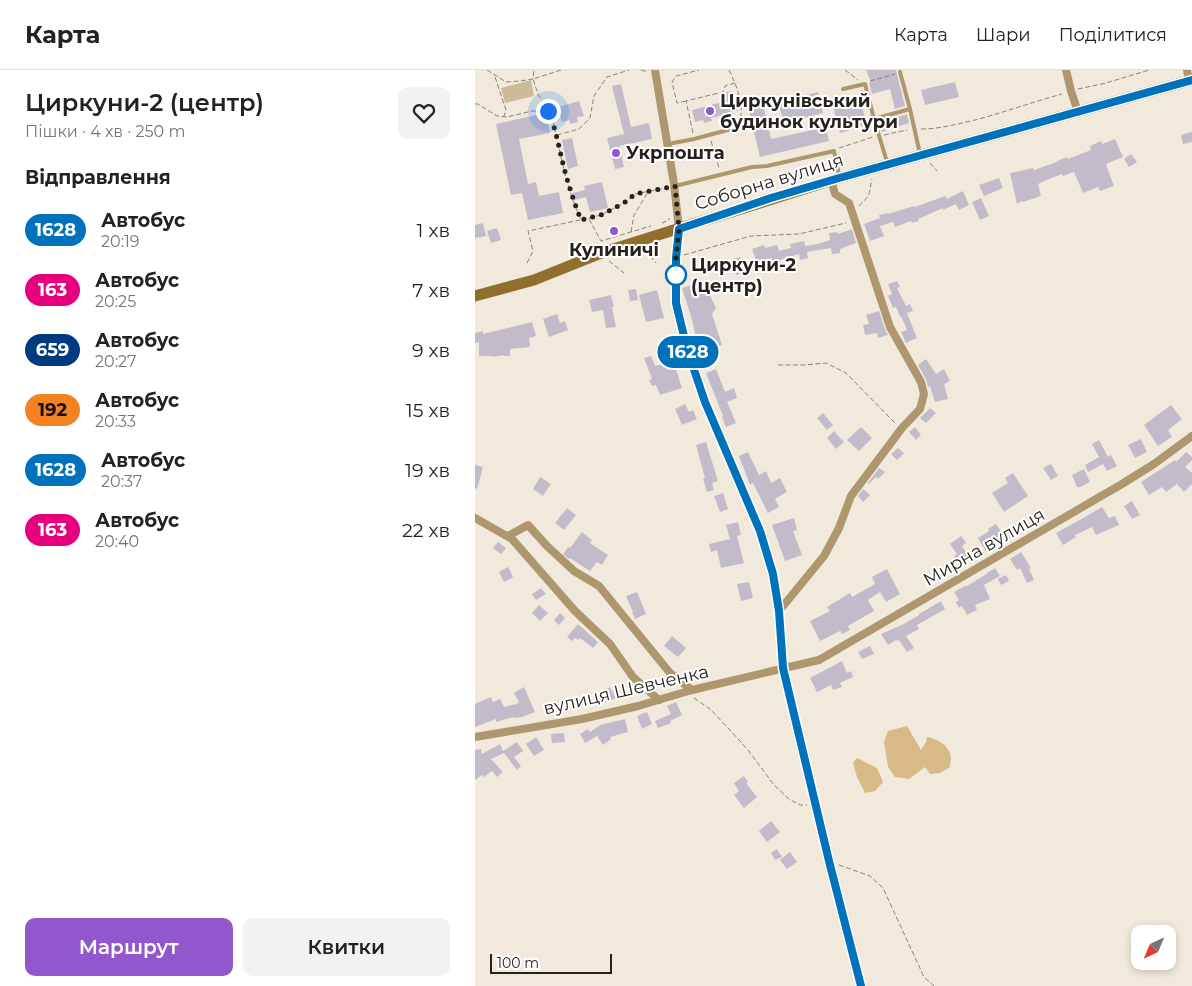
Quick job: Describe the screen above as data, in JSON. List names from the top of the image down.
{
  "streets": {
    "street": ["Соборна вулиця", "Мирна вулиця", "вулиця Шевченка"]
  },
  "crossings": [
    ["Мирна вулиця", "вулиця Шевченка"]
  ],
  "places": [
    "Циркунівський будинок культури",
    "Укрпошта",
    "Кулиничі",
    "Циркуни-2 (центр)"
  ],
  "lines": ["bus line 1628"],
  "scale_bar": "100 m",
  "north": "bottom left",
  "page": {
    "header": "Карта",
    "nav": ["Карта", "Шари", "Поділитися"],
    "heading": [
      ["Циркуни-2 (центр)", "Пішки · 4 хв · 250 m"],
      "Відправлення"
    ],
    "on_map": "1628",
    "list": [
      {
        "mark": "1628",
        "name": "Автобус",
        "note": "20:19",
        "value": "1 хв"
      },
      {
        "mark": "163",
        "name": "Автобус",
        "note": "20:25",
        "value": "7 хв"
      },
      {
        "mark": "659",
        "name": "Автобус",
        "note": "20:27",
        "value": "9 хв"
      },
      {
        "mark": "192",
        "name": "Автобус",
        "note": "20:33",
        "value": "15 хв"
      },
      {
        "mark": "1628",
        "name": "Автобус",
        "note": "20:37",
        "value": "19 хв"
      },
      {
        "mark": "163",
        "name": "Автобус",
        "note": "20:40",
        "value": "22 хв"
      }
    ],
    "buttons": ["Маршрут", "Квитки"],
    "scale": "100 m"
  }
}
